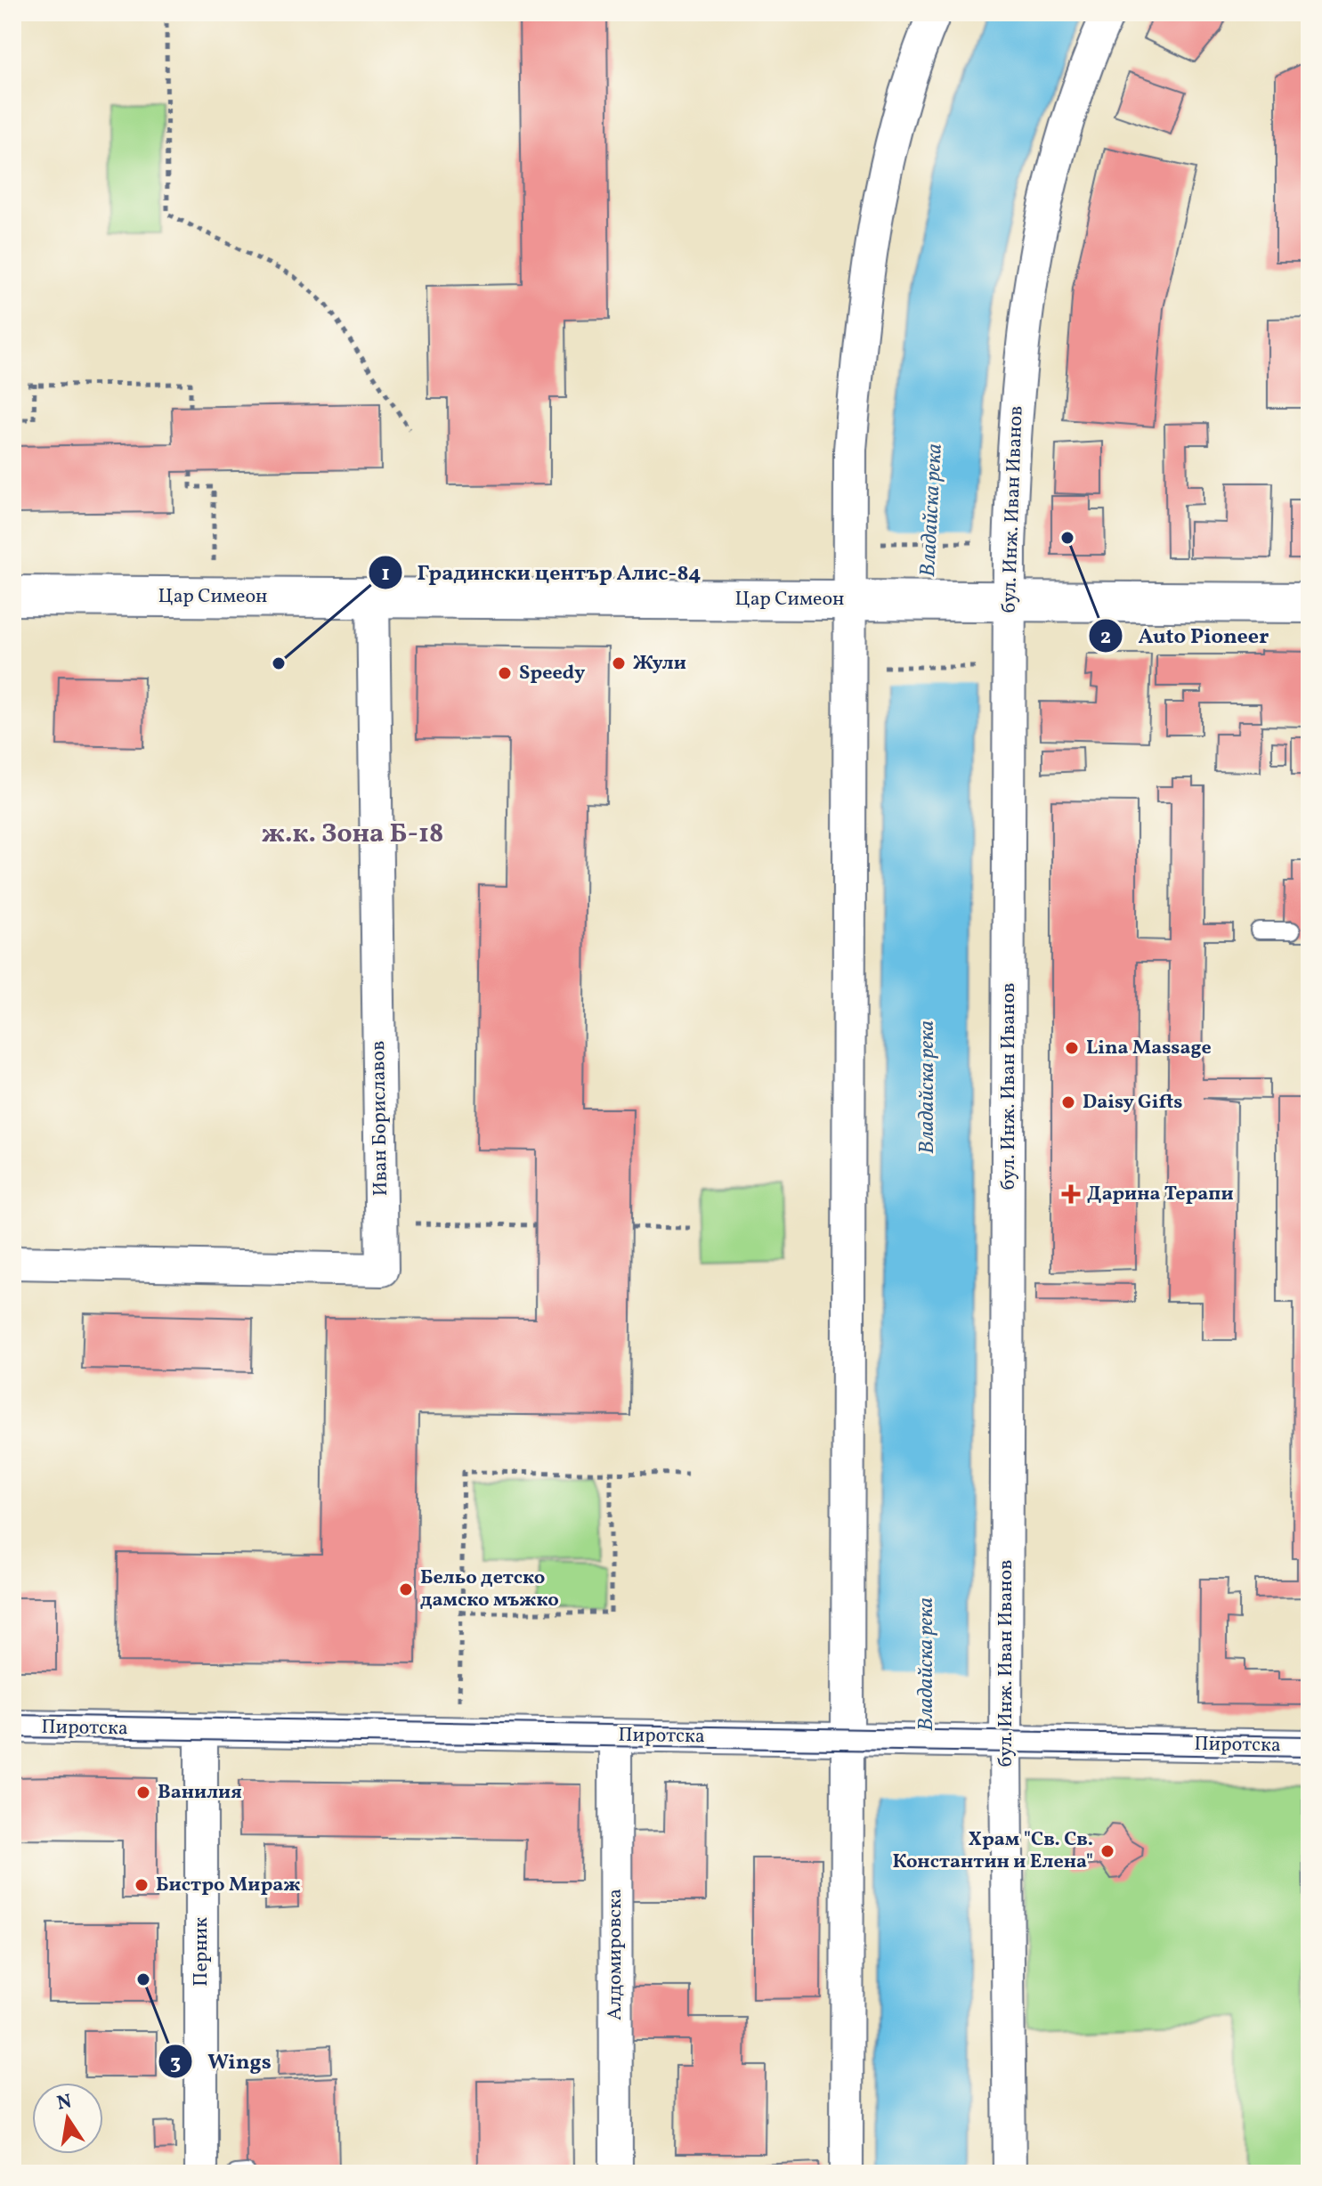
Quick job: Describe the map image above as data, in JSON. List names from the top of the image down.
{
  "streets": {
    "street": [
      "бул. Инж. Иван Иванов",
      "Цар Симеон",
      "Иван Бориславов",
      "Пиротска",
      "Перник",
      "Алдомировска"
    ]
  },
  "crossings": [
    ["бул. Инж. Иван Иванов", "Цар Симеон"],
    ["бул. Инж. Иван Иванов", "Пиротска"],
    ["Цар Симеон", "Иван Бориславов"],
    ["Пиротска", "Перник"],
    ["Пиротска", "Алдомировска"]
  ],
  "districts": ["ж.к. Зона Б-18"],
  "water": ["Владайска река"],
  "places": {
    "other": [
      "Auto Pioneer",
      "Градински център Алис-84",
      "Жули",
      "Speedy",
      "Lina Massage",
      "Daisy Gifts",
      "Бельо детско дамско мъжко",
      "Ванилия",
      "Храм \"Св. Св. Константин и Елена\"",
      "Бистро Мираж",
      "Wings"
    ],
    "health": ["Дарина Терапи"]
  },
  "north": "top"
}
